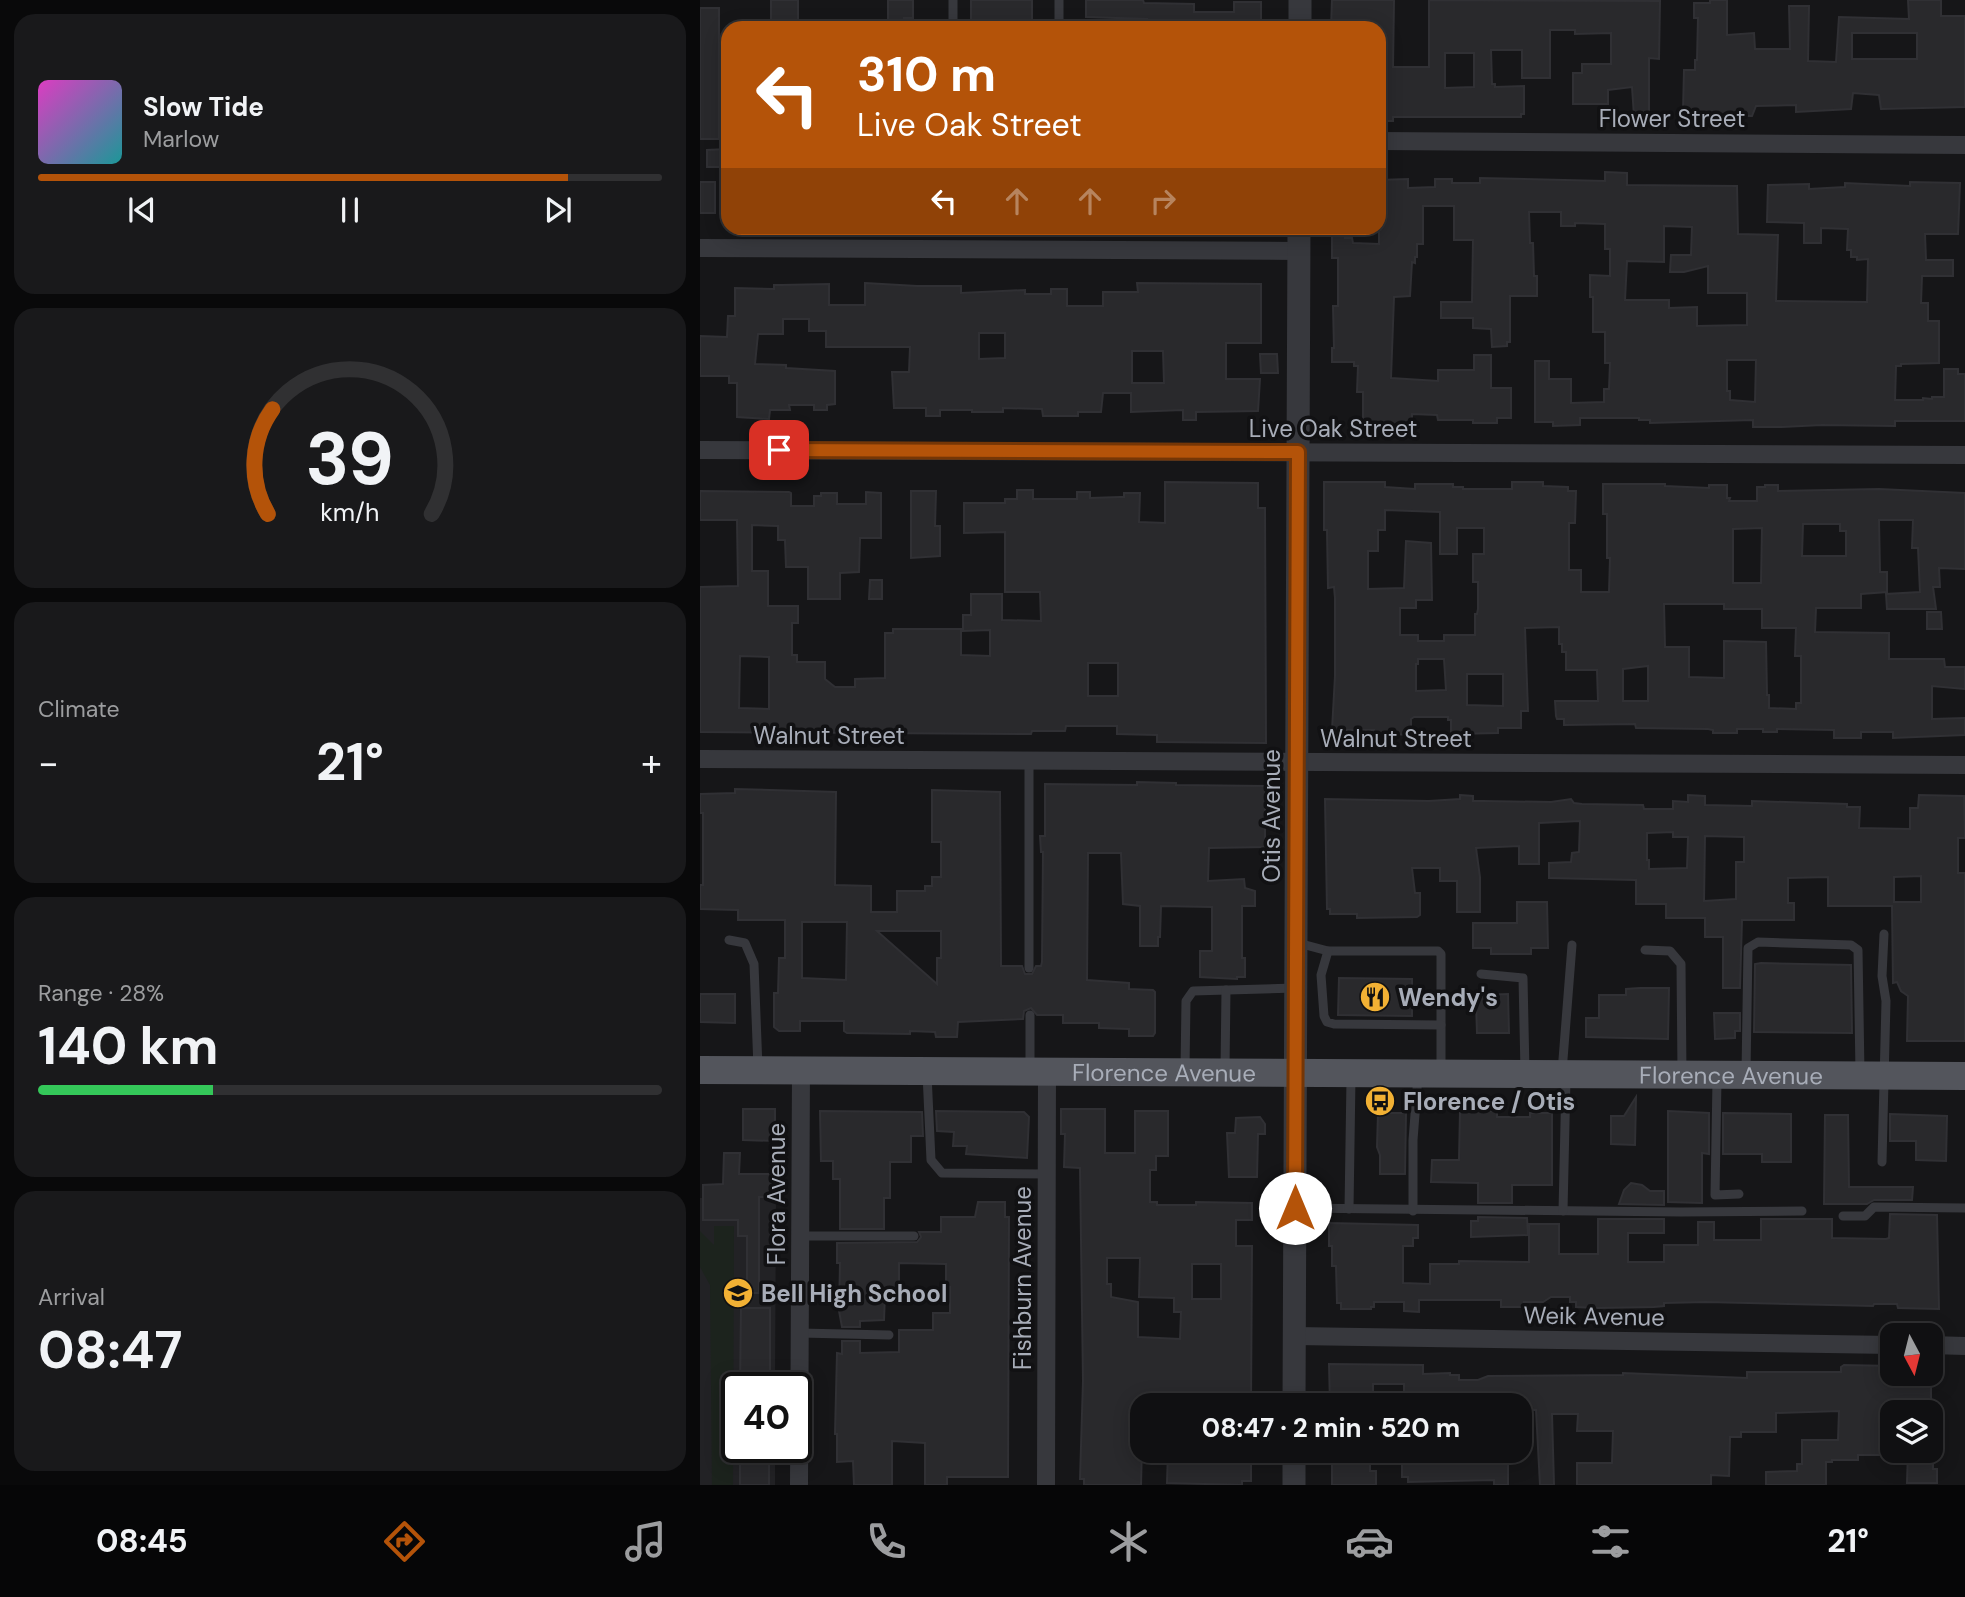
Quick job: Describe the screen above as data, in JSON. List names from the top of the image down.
{
  "streets": {
    "main road": ["Florence Avenue"],
    "street": [
      "Flower Street",
      "Live Oak Street",
      "Walnut Street",
      "Otis Avenue",
      "Flora Avenue",
      "Fishburn Avenue",
      "Weik Avenue"
    ]
  },
  "crossings": [
    ["Live Oak Street", "Otis Avenue"],
    ["Walnut Street", "Otis Avenue"],
    ["Otis Avenue", "Florence Avenue"],
    ["Otis Avenue", "Weik Avenue"],
    ["Florence Avenue", "Flora Avenue"],
    ["Florence Avenue", "Fishburn Avenue"]
  ],
  "places": {
    "restaurant": ["Wendy's"],
    "bus stop": ["Florence / Otis"],
    "school or university": ["Bell High School"]
  },
  "north": "bottom",
  "page": {
    "turn": ["310 m", "Live Oak Street"],
    "song": ["Slow Tide", "Marlow"],
    "tile": [
      "Climate",
      ["Range · 28%", "140 km"],
      ["Arrival", "08:47"]
    ],
    "heat": ["−", "21°", "+"],
    "limit": "40",
    "trip": "08:47 · 2 min · 520 m",
    "tabs": ["08:45", "21°"],
    "gauge": ["39", "km/h"]
  }
}
